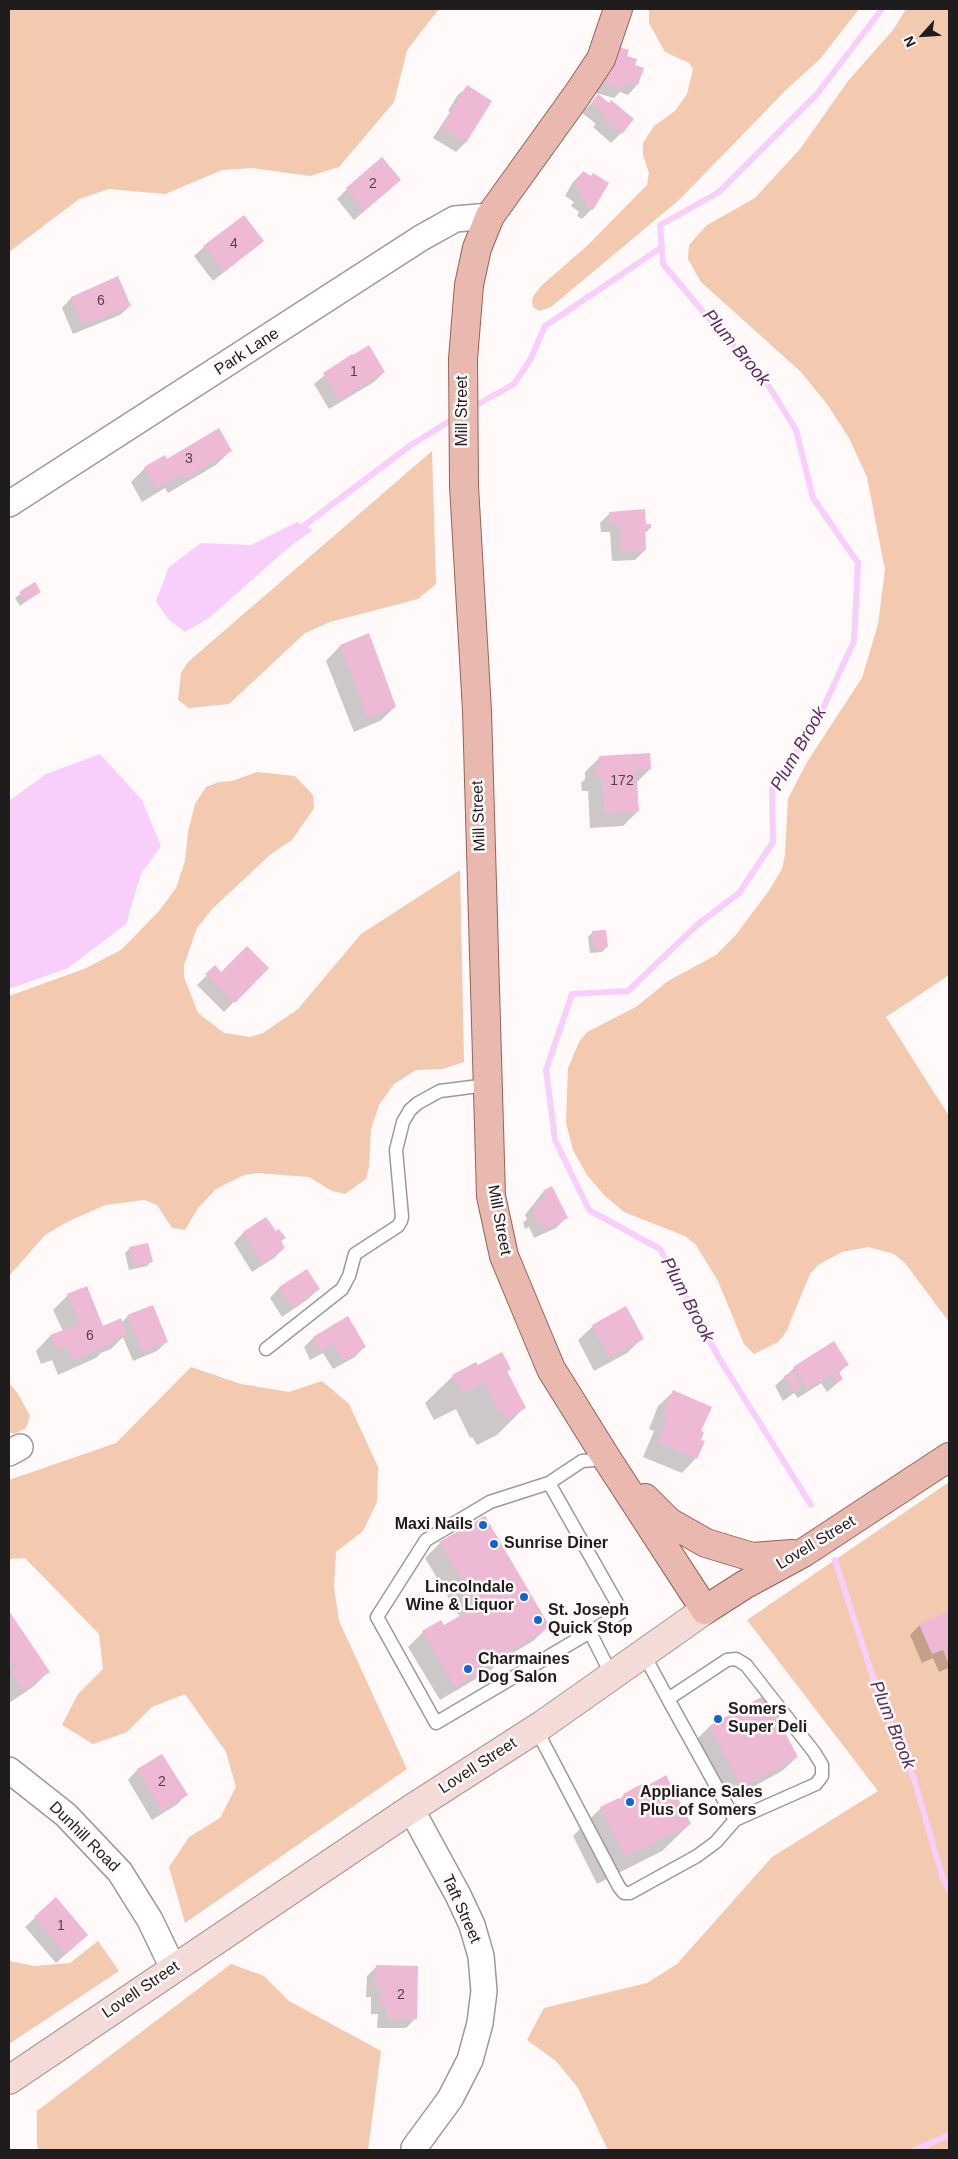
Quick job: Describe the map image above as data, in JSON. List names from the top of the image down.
{
  "streets": {
    "main road": ["Mill Street", "Lovell Street"],
    "street": ["Park Lane", "Dunhill Road", "Taft Street"]
  },
  "crossings": [
    ["Park Lane", "Mill Street"],
    ["Mill Street", "Lovell Street"],
    ["Lovell Street", "Dunhill Road"],
    ["Lovell Street", "Taft Street"]
  ],
  "water": ["Plum Brook"],
  "places": [
    "Maxi Nails",
    "Sunrise Diner",
    "Lincolndale Wine & Liquor",
    "St. Joseph Quick Stop",
    "Charmaines Dog Salon",
    "Somers Super Deli",
    "Appliance Sales Plus of Somers"
  ],
  "house_numbers": [
    "2",
    "4",
    "6",
    "1",
    "3",
    "172",
    "6",
    "2",
    "1",
    "2"
  ],
  "north": "bottom left"
}
